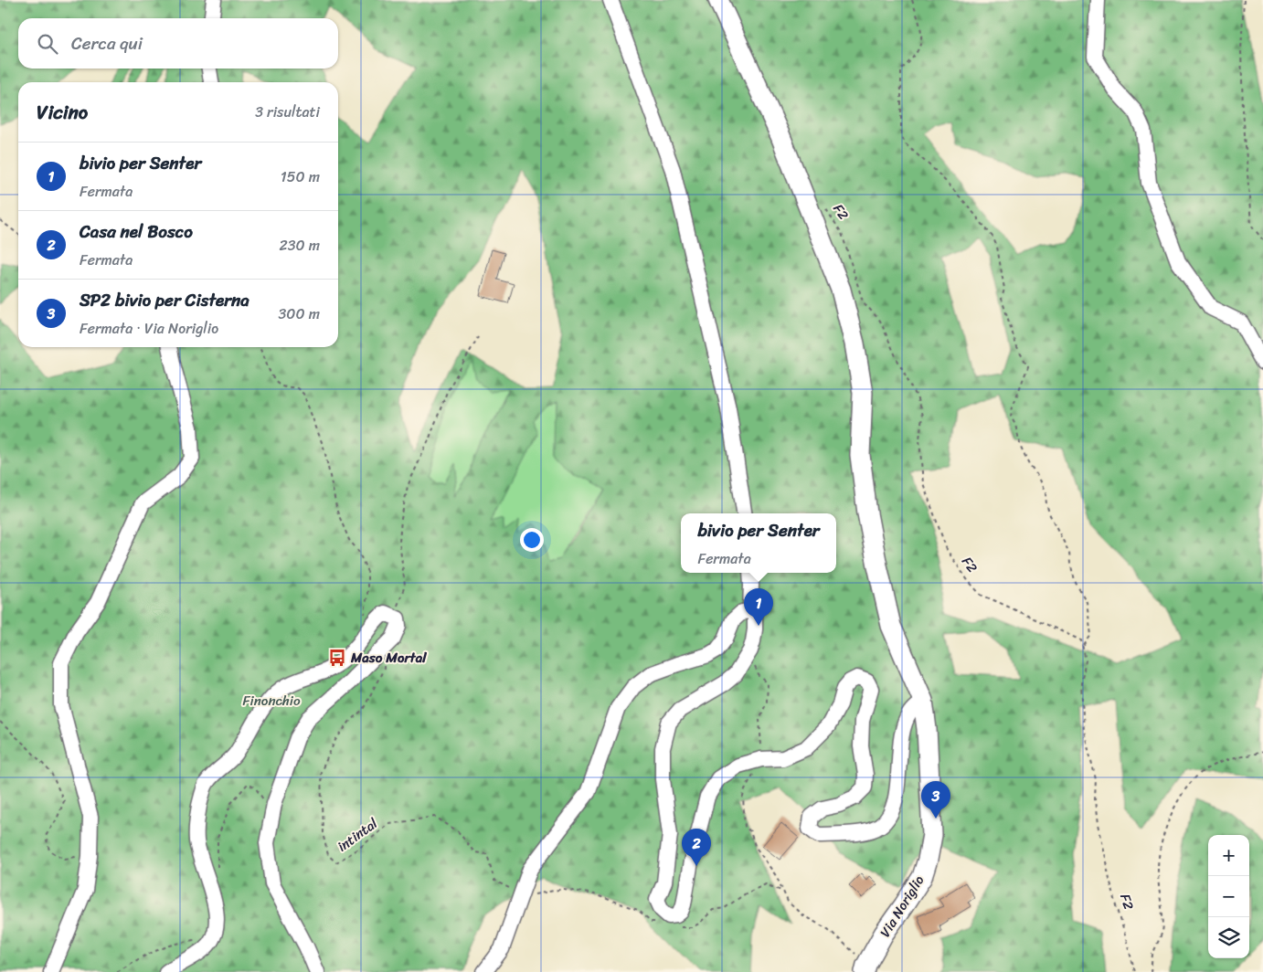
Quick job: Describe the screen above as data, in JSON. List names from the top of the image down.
{
  "streets": {
    "main road": ["Via Noriglio"],
    "path": ["F2", "intintal"]
  },
  "parks": ["Finonchio"],
  "places": {
    "bus stop": ["Maso Mortal"]
  },
  "page": {
    "search": "Cerca qui",
    "heading": ["Vicino", "3 risultati"],
    "list": [
      {
        "mark": "1",
        "name": "bivio per Senter",
        "note": "Fermata",
        "value": "150 m"
      },
      {
        "mark": "2",
        "name": "Casa nel Bosco",
        "note": "Fermata",
        "value": "230 m"
      },
      {
        "mark": "3",
        "name": "SP2 bivio per Cisterna",
        "note": "Fermata · Via Noriglio",
        "value": "300 m"
      }
    ],
    "popup": ["bivio per Senter", "Fermata"],
    "pins": ["1", "3", "2"],
    "map_buttons": ["+", "−"]
  }
}
